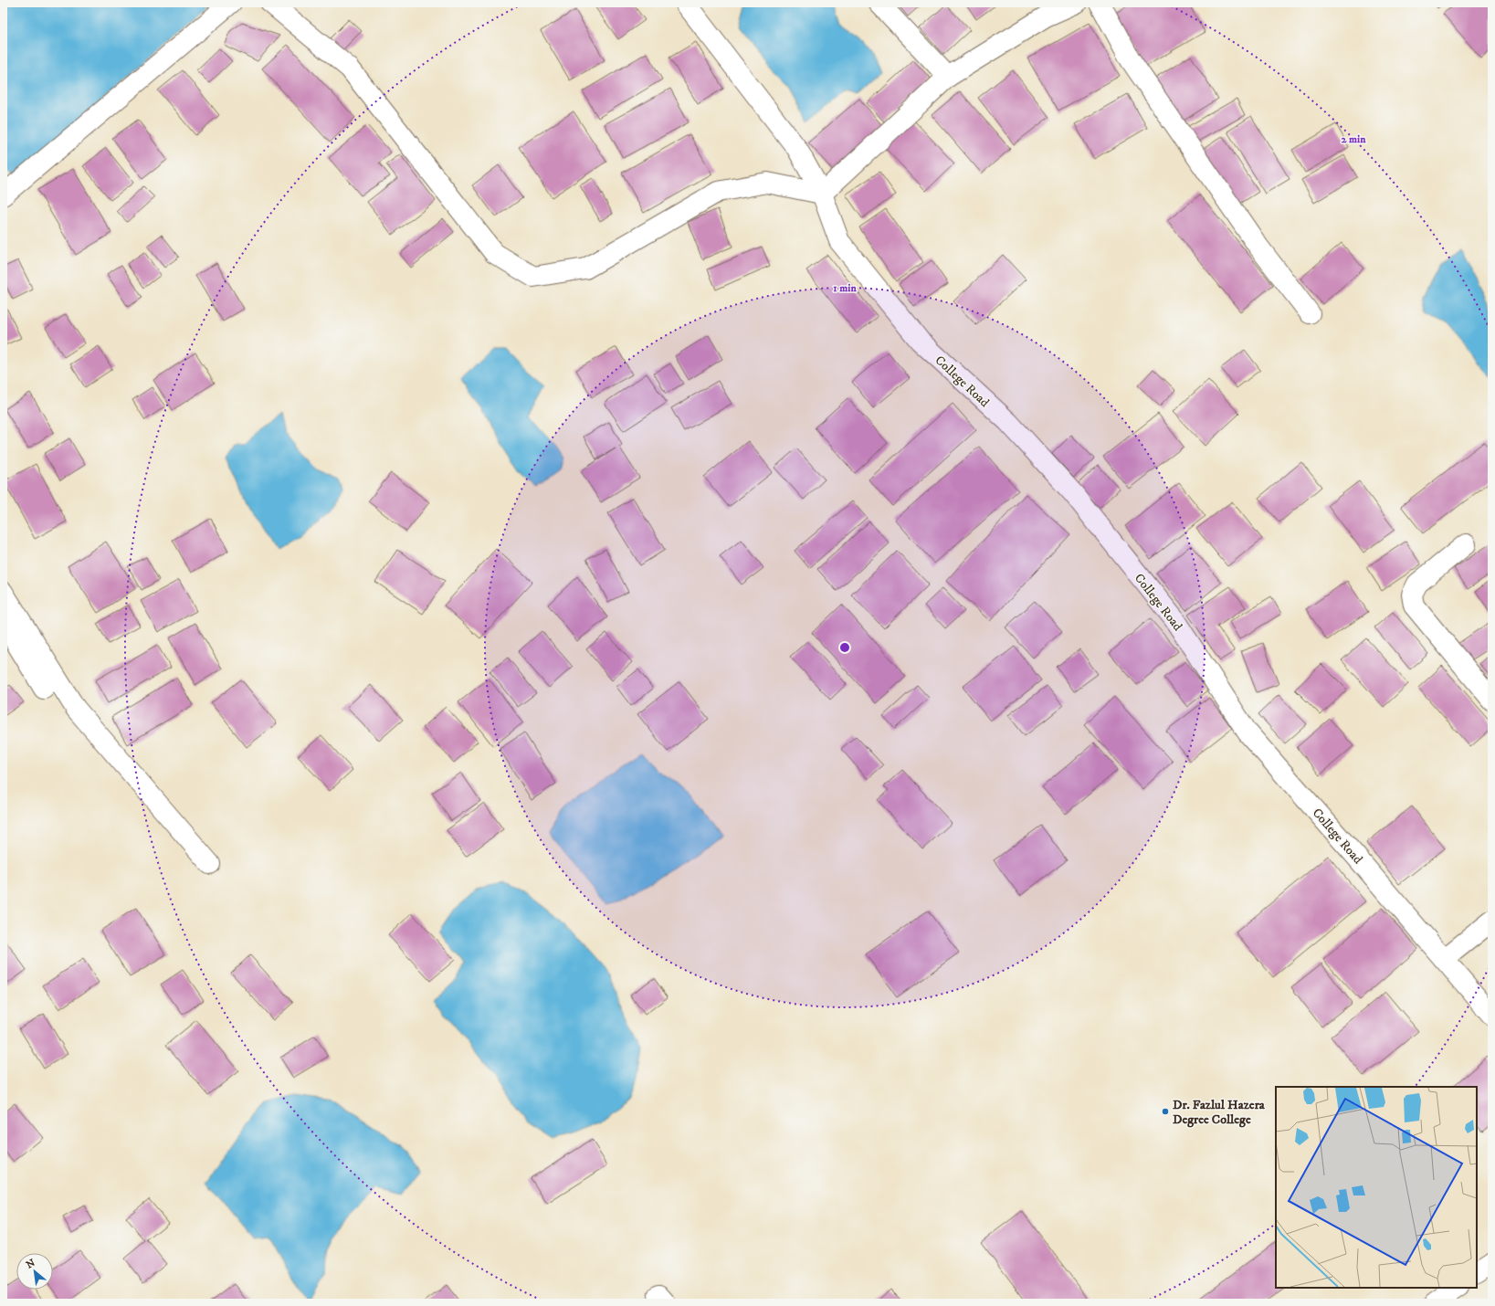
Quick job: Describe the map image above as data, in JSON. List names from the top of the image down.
{
  "streets": {
    "street": ["College Road"]
  },
  "places": ["Dr. Fazlul Hazera Degree College"],
  "north": "top left",
  "rings": ["2 min", "1 min"]
}
